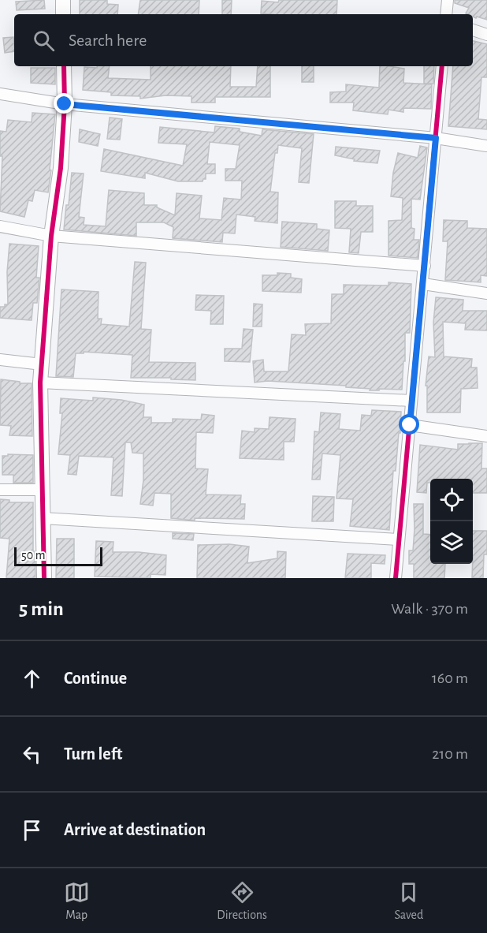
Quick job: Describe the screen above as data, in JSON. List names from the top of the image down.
{
  "scale_bar": "50 m",
  "page": {
    "search": "Search here",
    "scale": "50 m",
    "heading": ["5 min", "Walk · 370 m"],
    "list": [
      ["Continue", "160 m"],
      ["Turn left", "210 m"],
      "Arrive at destination"
    ],
    "nav": ["Map", "Directions", "Saved"]
  }
}
